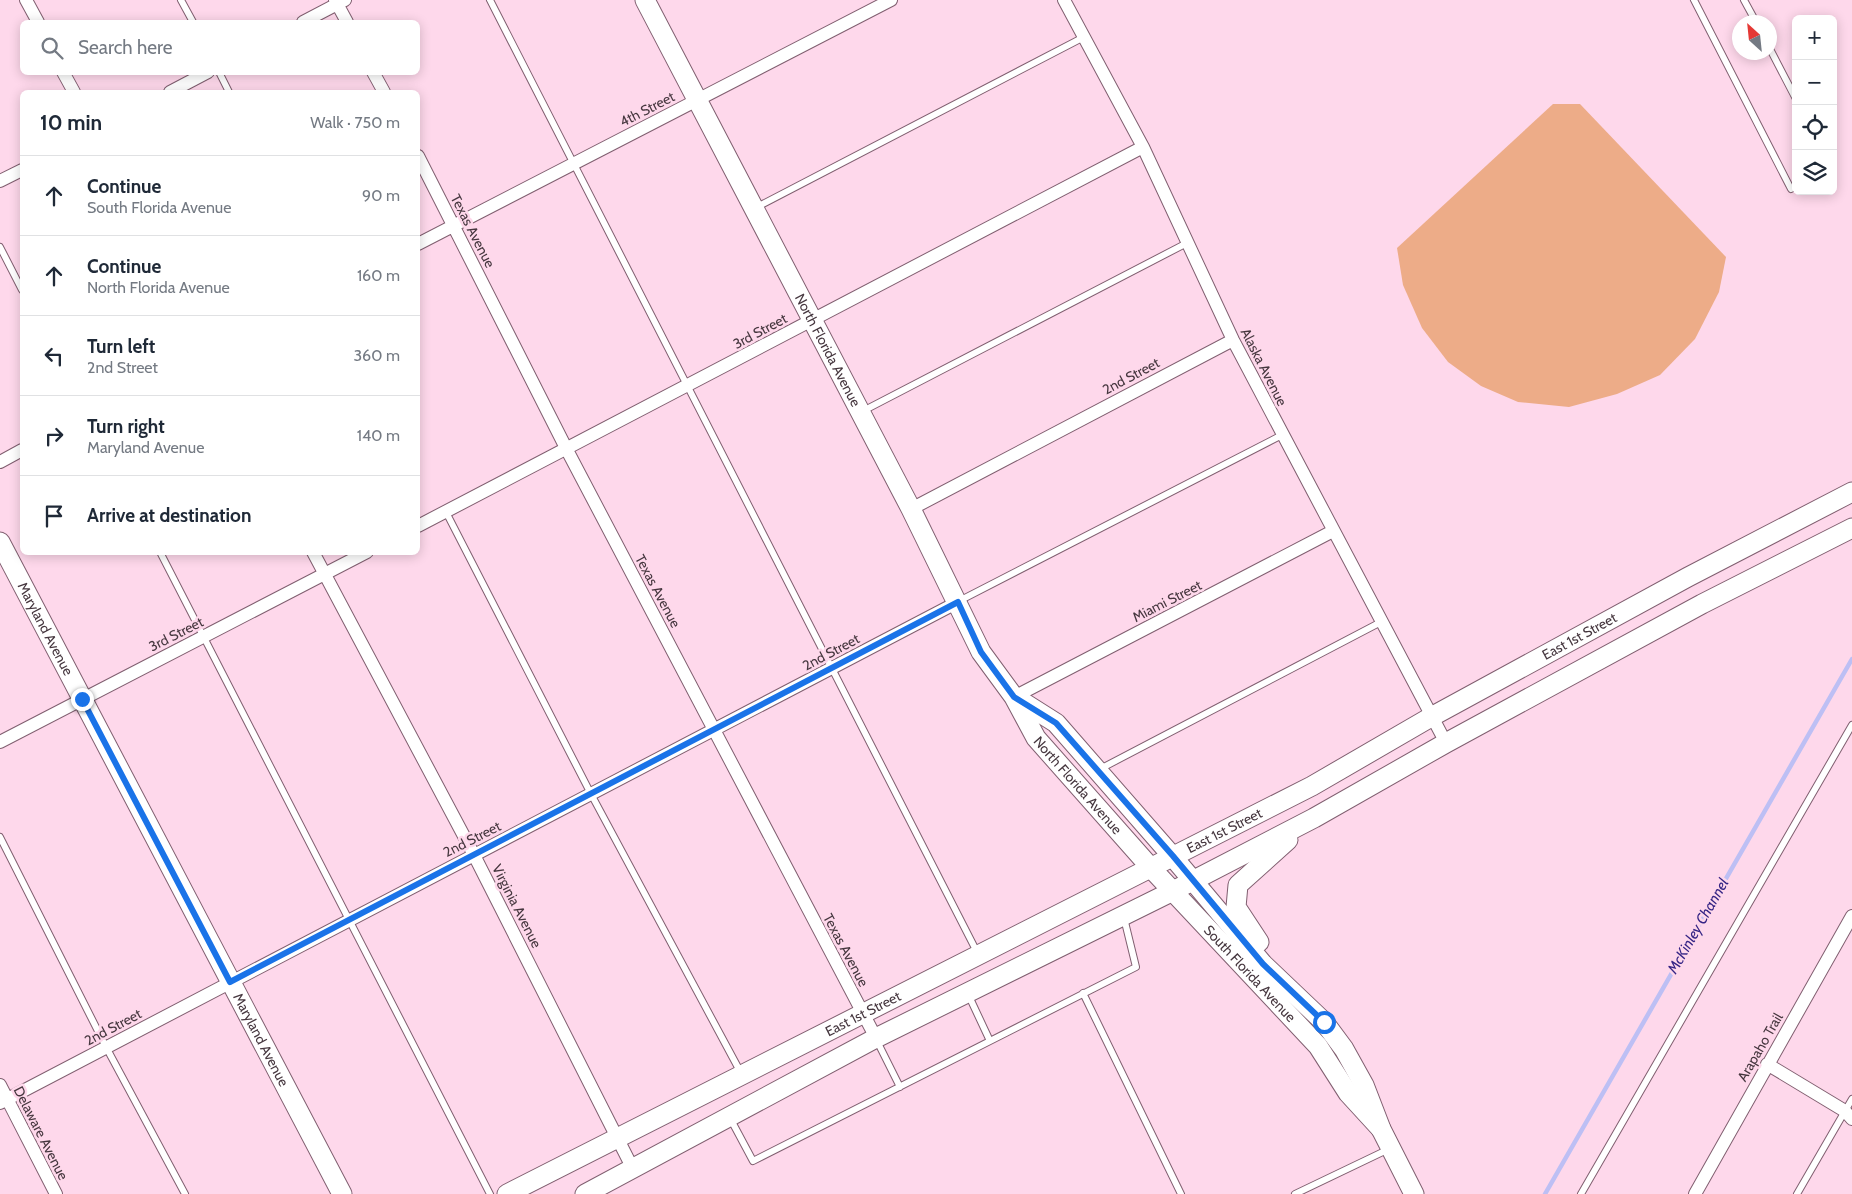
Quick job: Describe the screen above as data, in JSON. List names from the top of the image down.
{
  "streets": {
    "main road": [
      "North Florida Avenue",
      "Maryland Avenue",
      "East 1st Street",
      "South Florida Avenue"
    ],
    "street": [
      "4th Street",
      "Texas Avenue",
      "3rd Street",
      "Alaska Avenue",
      "2nd Street",
      "Miami Street",
      "Virginia Avenue",
      "Arapaho Trail",
      "Delaware Avenue"
    ]
  },
  "crossings": [
    ["4th Street", "Texas Avenue"],
    ["4th Street", "North Florida Avenue"],
    ["Texas Avenue", "3rd Street"],
    ["Texas Avenue", "2nd Street"],
    ["Texas Avenue", "East 1st Street"],
    ["3rd Street", "North Florida Avenue"],
    ["3rd Street", "Alaska Avenue"],
    ["3rd Street", "Maryland Avenue"],
    ["3rd Street", "Virginia Avenue"],
    ["North Florida Avenue", "2nd Street"],
    ["North Florida Avenue", "Miami Street"],
    ["North Florida Avenue", "East 1st Street"],
    ["North Florida Avenue", "South Florida Avenue"],
    ["Alaska Avenue", "2nd Street"],
    ["Alaska Avenue", "Miami Street"],
    ["Alaska Avenue", "East 1st Street"],
    ["2nd Street", "Maryland Avenue"],
    ["2nd Street", "Virginia Avenue"],
    ["2nd Street", "Delaware Avenue"],
    ["East 1st Street", "Virginia Avenue"],
    ["East 1st Street", "South Florida Avenue"]
  ],
  "water": ["McKinley Channel"],
  "north": "top left",
  "page": {
    "map_buttons": ["+", "−"],
    "search": "Search here",
    "heading": ["10 min", "Walk · 750 m"],
    "list": [
      ["Continue", "South Florida Avenue", "90 m"],
      ["Continue", "North Florida Avenue", "160 m"],
      ["Turn left", "2nd Street", "360 m"],
      ["Turn right", "Maryland Avenue", "140 m"],
      "Arrive at destination"
    ]
  }
}
